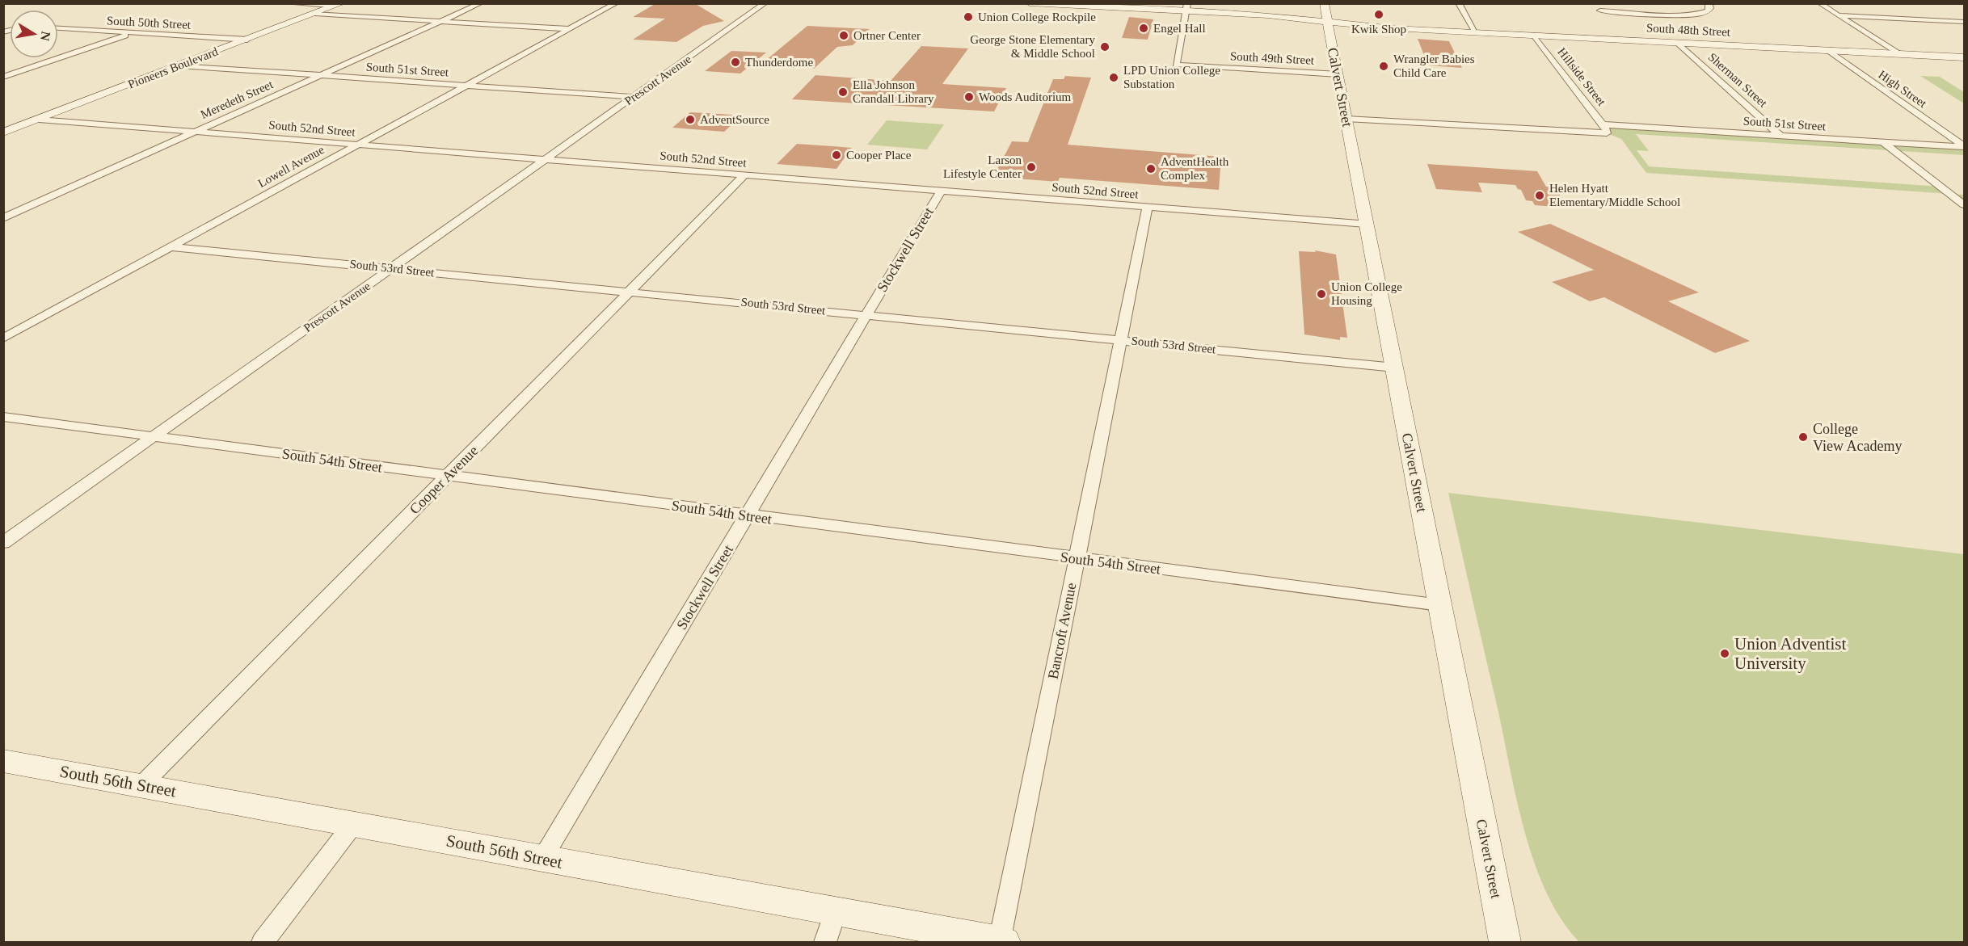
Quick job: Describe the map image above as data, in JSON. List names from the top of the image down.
{
  "streets": {
    "main road": [
      "South 48th Street",
      "Pioneers Boulevard",
      "Calvert Street",
      "South 56th Street"
    ],
    "street": [
      "South 50th Street",
      "South 49th Street",
      "South 51st Street",
      "Hillside Street",
      "Prescott Avenue",
      "Sherman Street",
      "High Street",
      "Meredeth Street",
      "South 52nd Street",
      "Lowell Avenue",
      "Stockwell Street",
      "South 53rd Street",
      "South 54th Street",
      "Cooper Avenue",
      "Bancroft Avenue"
    ]
  },
  "crossings": [
    ["South 50th Street", "Pioneers Boulevard"],
    ["South 48th Street", "South 49th Street"],
    ["South 48th Street", "Hillside Street"],
    ["South 48th Street", "Sherman Street"],
    ["South 48th Street", "Calvert Street"],
    ["South 48th Street", "High Street"],
    ["South 49th Street", "Calvert Street"],
    ["Pioneers Boulevard", "South 51st Street"],
    ["Pioneers Boulevard", "South 52nd Street"],
    ["South 51st Street", "Hillside Street"],
    ["South 51st Street", "Prescott Avenue"],
    ["South 51st Street", "Sherman Street"],
    ["South 51st Street", "High Street"],
    ["South 51st Street", "Meredeth Street"],
    ["South 51st Street", "Lowell Avenue"],
    ["Hillside Street", "Calvert Street"],
    ["Prescott Avenue", "South 52nd Street"],
    ["Prescott Avenue", "South 53rd Street"],
    ["Prescott Avenue", "South 54th Street"],
    ["Calvert Street", "South 52nd Street"],
    ["Calvert Street", "South 53rd Street"],
    ["Calvert Street", "South 54th Street"],
    ["Meredeth Street", "South 52nd Street"],
    ["South 52nd Street", "Lowell Avenue"],
    ["South 52nd Street", "Stockwell Street"],
    ["South 52nd Street", "Cooper Avenue"],
    ["South 52nd Street", "Bancroft Avenue"],
    ["Lowell Avenue", "South 53rd Street"],
    ["Stockwell Street", "South 53rd Street"],
    ["Stockwell Street", "South 54th Street"],
    ["Stockwell Street", "South 56th Street"],
    ["South 53rd Street", "Cooper Avenue"],
    ["South 53rd Street", "Bancroft Avenue"],
    ["South 54th Street", "Cooper Avenue"],
    ["South 54th Street", "Bancroft Avenue"],
    ["Cooper Avenue", "South 56th Street"],
    ["Bancroft Avenue", "South 56th Street"]
  ],
  "places": [
    "Kwik Shop",
    "Union College Rockpile",
    "Engel Hall",
    "Ortner Center",
    "George Stone Elementary & Middle School",
    "Thunderdome",
    "Wrangler Babies Child Care",
    "LPD Union College Substation",
    "Ella Johnson Crandall Library",
    "Woods Auditorium",
    "AdventSource",
    "Cooper Place",
    "Larson Lifestyle Center",
    "AdventHealth Complex",
    "Helen Hyatt Elementary/Middle School",
    "Union College Housing",
    "College View Academy",
    "Union Adventist University"
  ],
  "north": "right"
}
